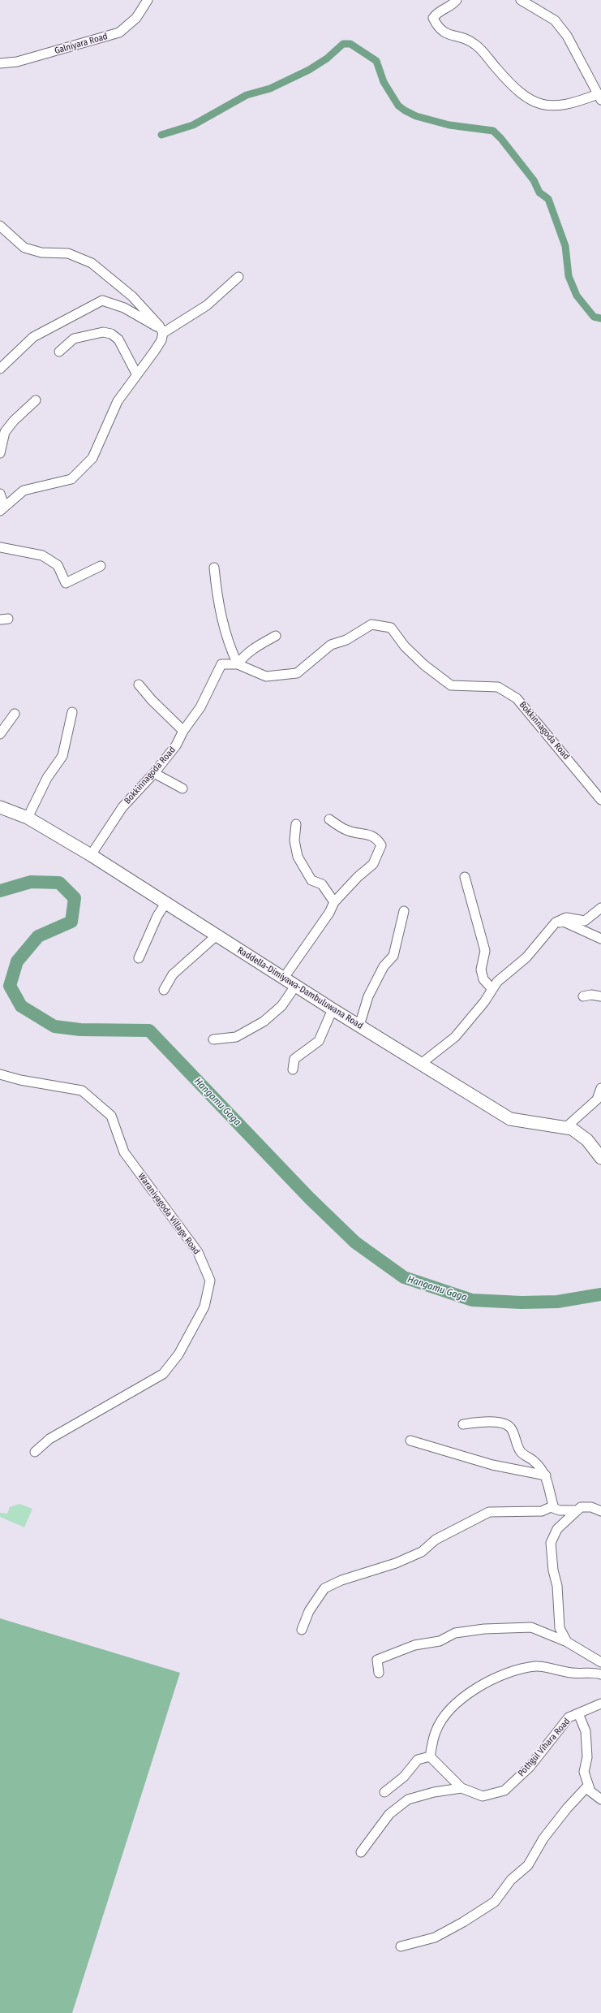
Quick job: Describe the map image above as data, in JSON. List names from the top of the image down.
{
  "streets": {
    "street": [
      "Galniyara Road",
      "Bokkinnagoda Road",
      "Raddella-Dimiyawa-Dambuluwana Road",
      "Waraniyagoda Village Road",
      "Pothgul Vihara Road"
    ]
  },
  "crossings": [
    ["Bokkinnagoda Road", "Raddella-Dimiyawa-Dambuluwana Road"]
  ],
  "water": ["Hangamu Gaga"]
}
